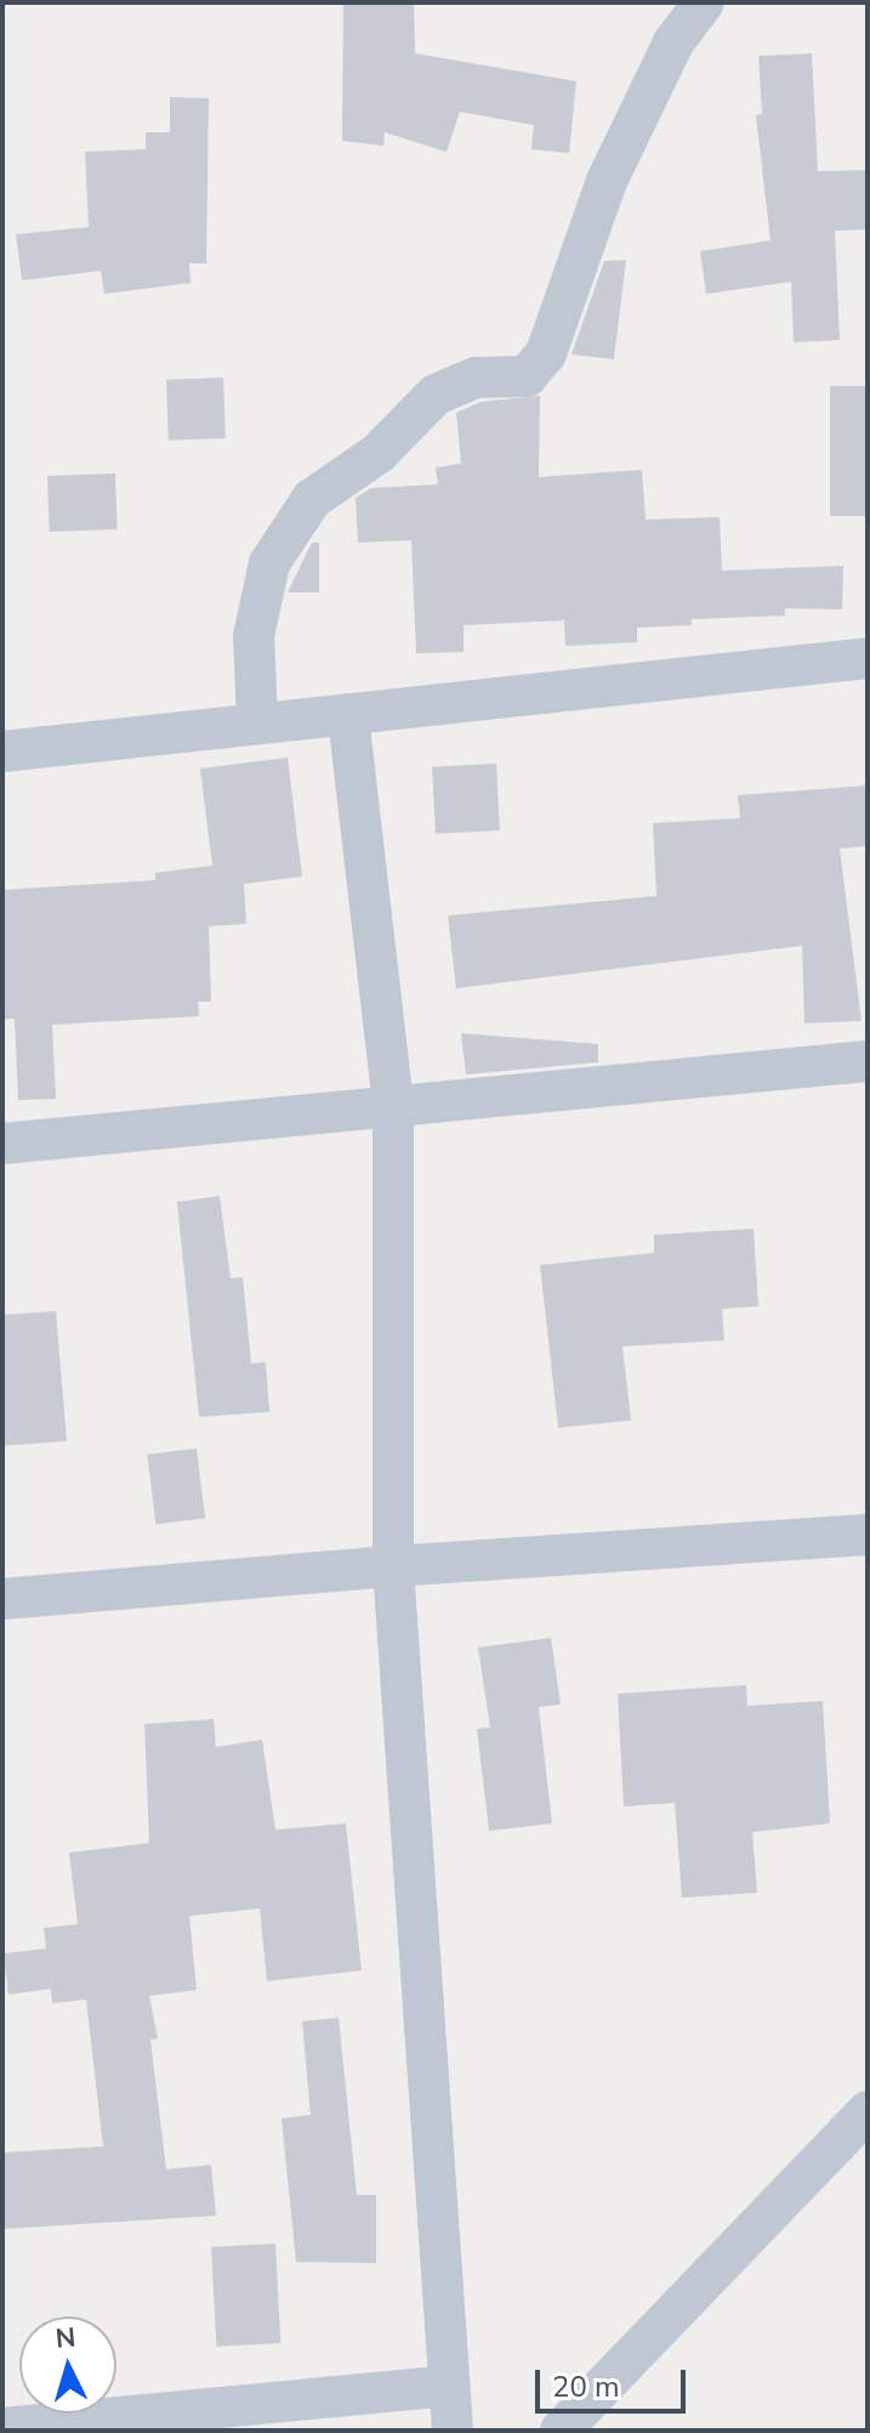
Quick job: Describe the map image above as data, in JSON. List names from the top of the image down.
{
  "scale_bar": "20 m",
  "north": "top"
}
